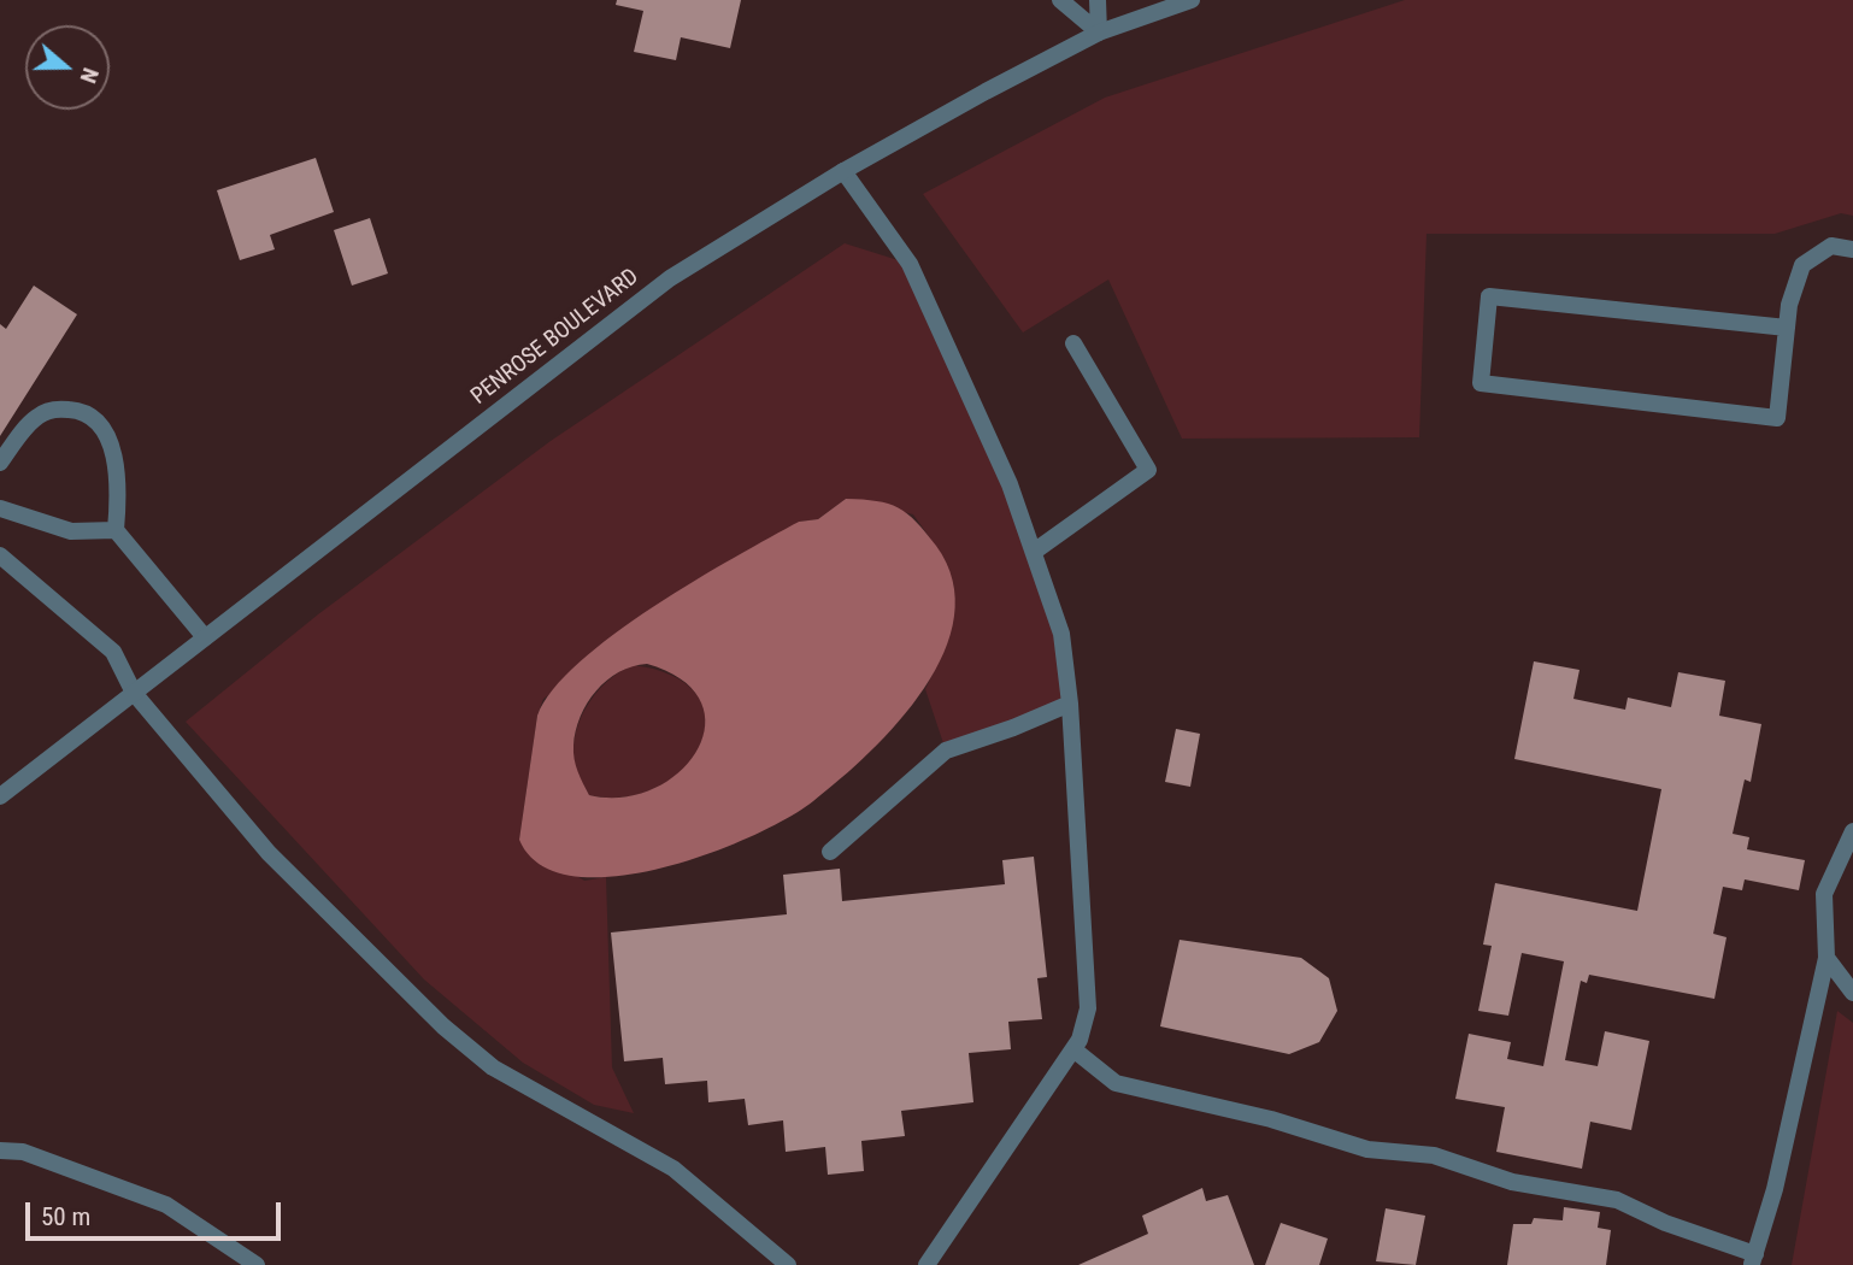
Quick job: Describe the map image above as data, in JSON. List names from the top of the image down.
{
  "streets": {
    "street": ["PENROSE BOULEVARD"]
  },
  "scale_bar": "50 m",
  "north": "right"
}
